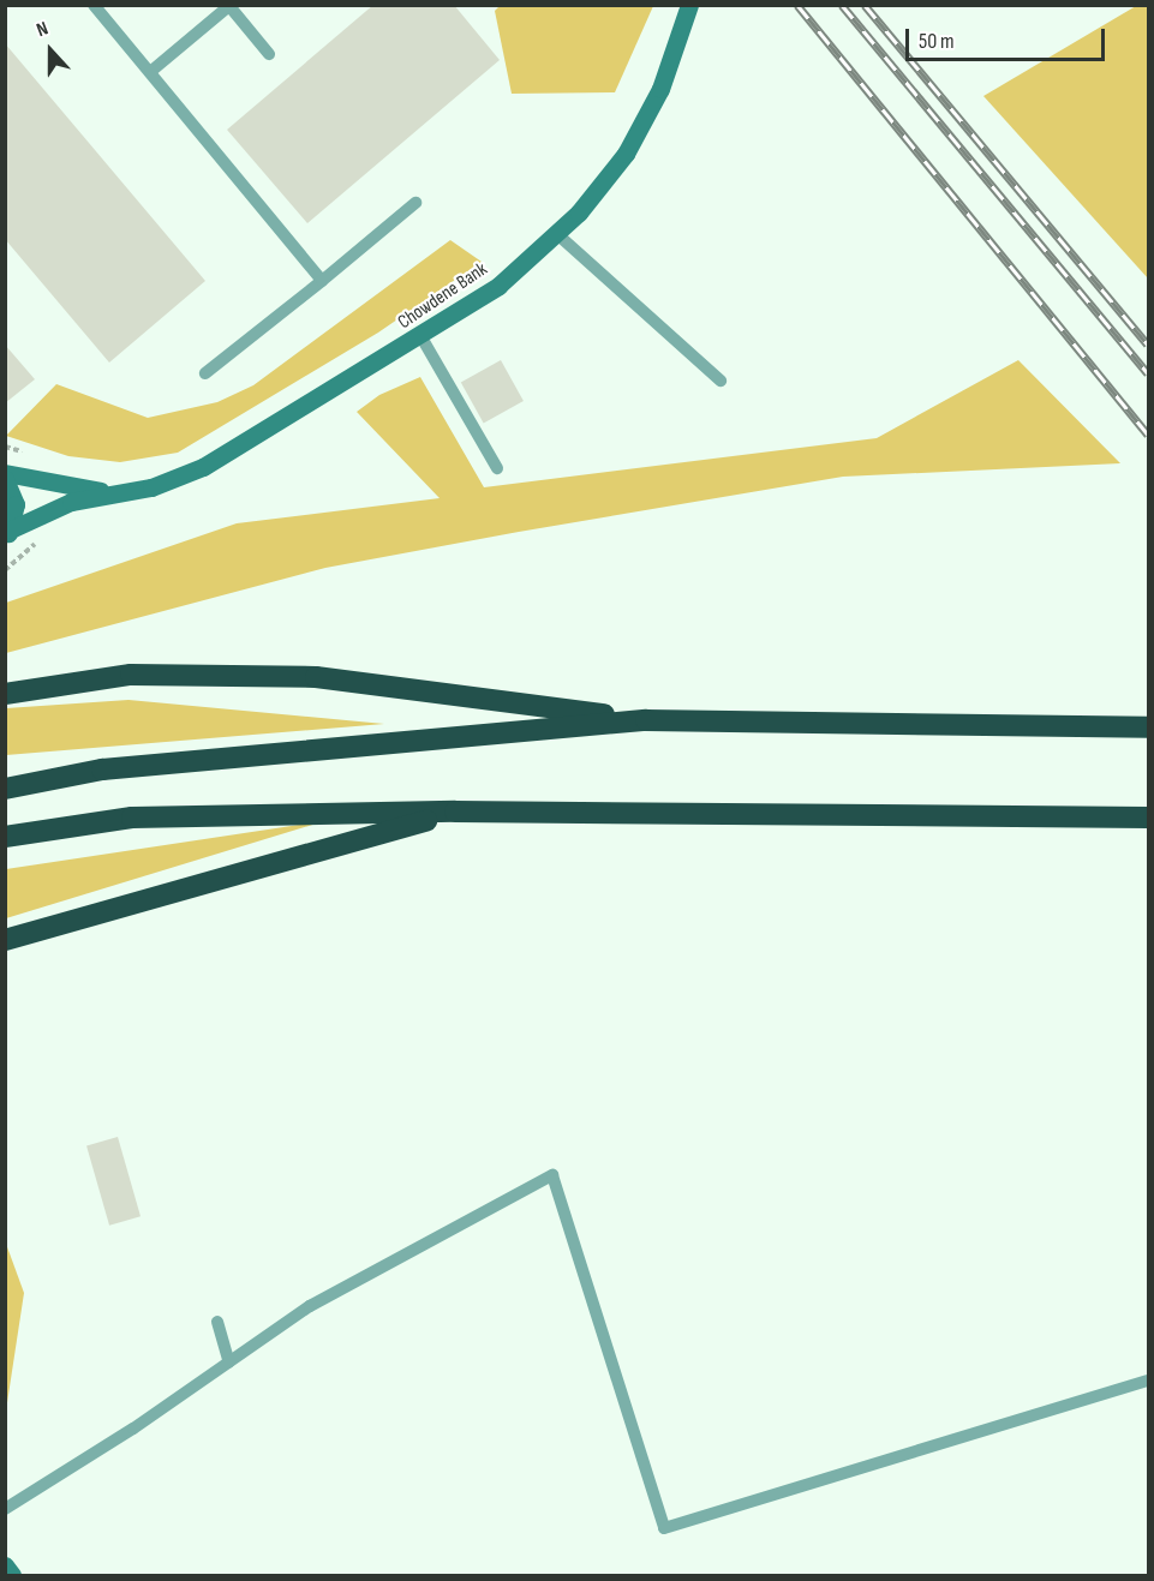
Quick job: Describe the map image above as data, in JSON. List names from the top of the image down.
{
  "streets": {
    "street": ["Chowdene Bank"]
  },
  "scale_bar": "50 m",
  "north": "top"
}
